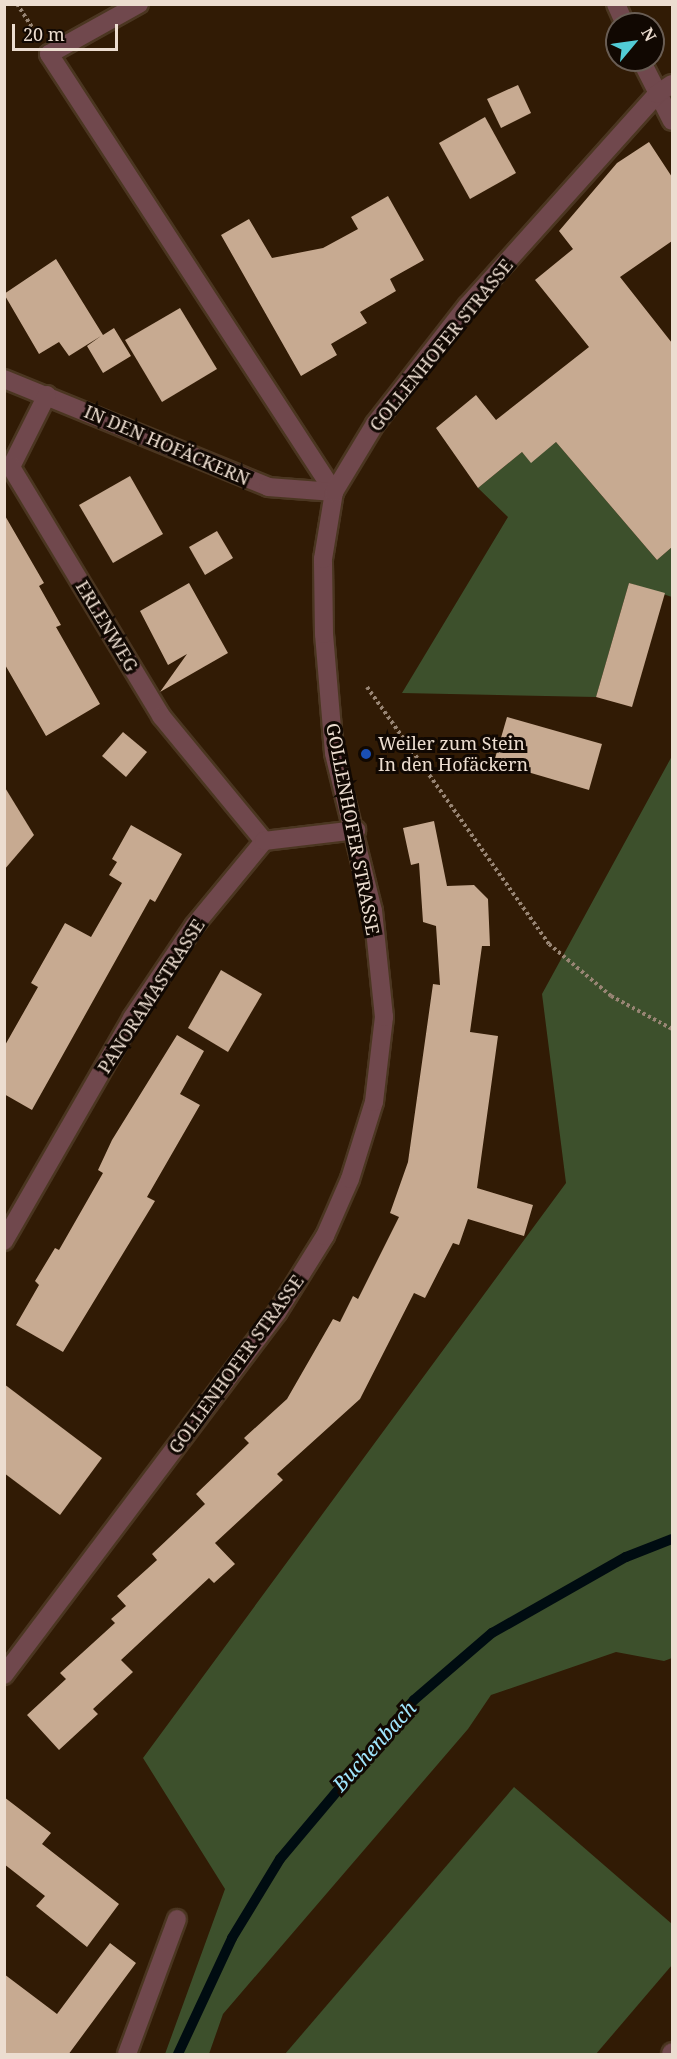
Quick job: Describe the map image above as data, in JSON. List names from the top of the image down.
{
  "streets": {
    "street": [
      "GOLLENHOFER STRASSE",
      "IN DEN HOFÄCKERN",
      "ERLENWEG",
      "PANORAMASTRASSE"
    ]
  },
  "crossings": [
    ["GOLLENHOFER STRASSE", "IN DEN HOFÄCKERN"],
    ["IN DEN HOFÄCKERN", "ERLENWEG"],
    ["ERLENWEG", "PANORAMASTRASSE"]
  ],
  "water": ["Buchenbach"],
  "places": ["Weiler zum Stein In den Hofäckern"],
  "scale_bar": "20 m",
  "north": "top right"
}
